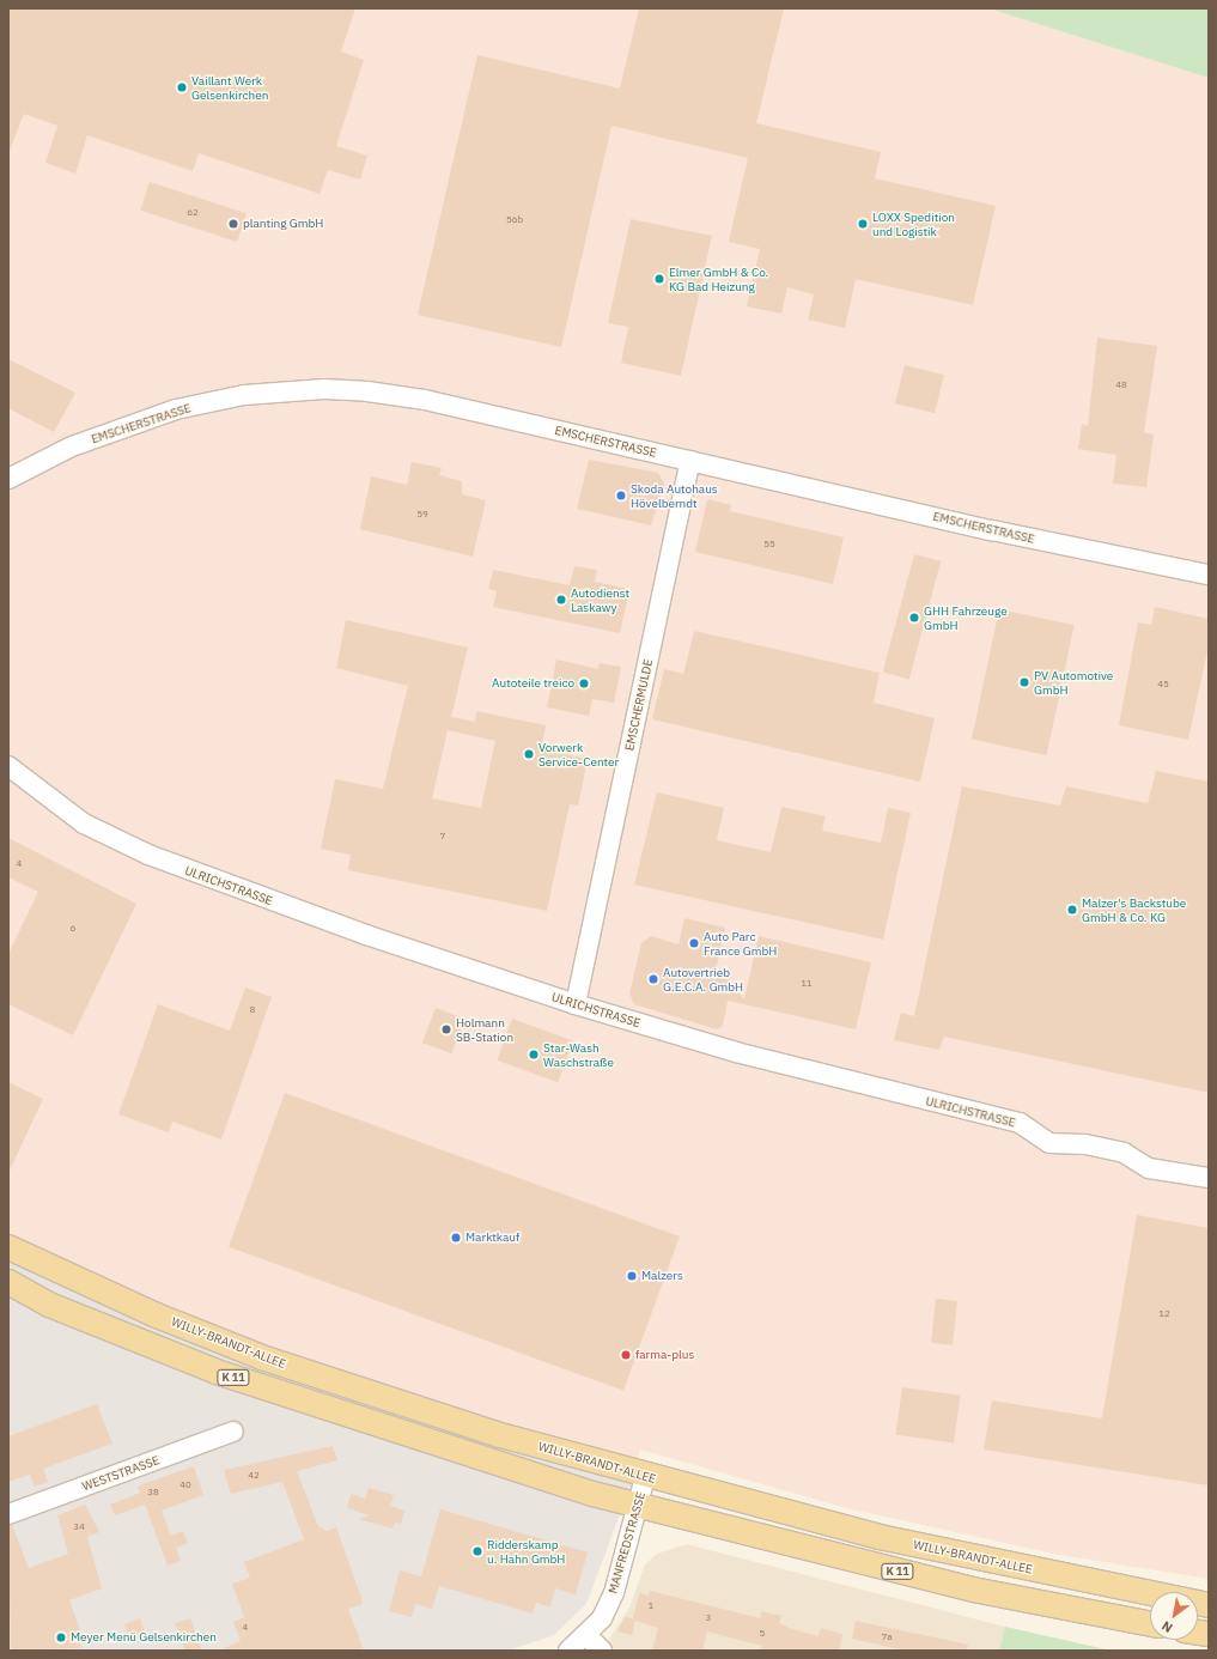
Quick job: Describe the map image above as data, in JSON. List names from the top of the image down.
{
  "streets": {
    "main road": ["WILLY-BRANDT-ALLEE", "K 11"],
    "street": [
      "EMSCHERSTRASSE",
      "EMSCHERMULDE",
      "ULRICHSTRASSE",
      "WESTSTRASSE",
      "MANFREDSTRASSE"
    ]
  },
  "crossings": [
    ["EMSCHERSTRASSE", "EMSCHERMULDE"],
    ["EMSCHERMULDE", "ULRICHSTRASSE"],
    ["WILLY-BRANDT-ALLEE", "MANFREDSTRASSE"],
    ["K 11", "MANFREDSTRASSE"]
  ],
  "places": [
    "Vaillant Werk Gelsenkirchen",
    "planting GmbH",
    "LOXX Spedition und Logistik",
    "Elmer GmbH & Co. KG Bad Heizung",
    "Skoda Autohaus Hövelberndt",
    "Autodienst Laskawy",
    "GHH Fahrzeuge GmbH",
    "PV Automotive GmbH",
    "Autoteile treico",
    "Vorwerk Service-Center",
    "Malzer's Backstube GmbH & Co. KG",
    "Auto Parc France GmbH",
    "Autovertrieb G.E.C.A. GmbH",
    "Holmann SB-Station",
    "Star-Wash Waschstraße",
    "Marktkauf",
    "Malzers",
    "farma-plus",
    "Ridderskamp u. Hahn GmbH",
    "Meyer Menü Gelsenkirchen"
  ],
  "house_numbers": [
    "62",
    "56b",
    "48",
    "59",
    "55",
    "45",
    "7",
    "4",
    "6",
    "11",
    "8",
    "12",
    "42",
    "40",
    "38",
    "34",
    "1",
    "3",
    "4",
    "5",
    "7a"
  ],
  "north": "bottom left"
}
